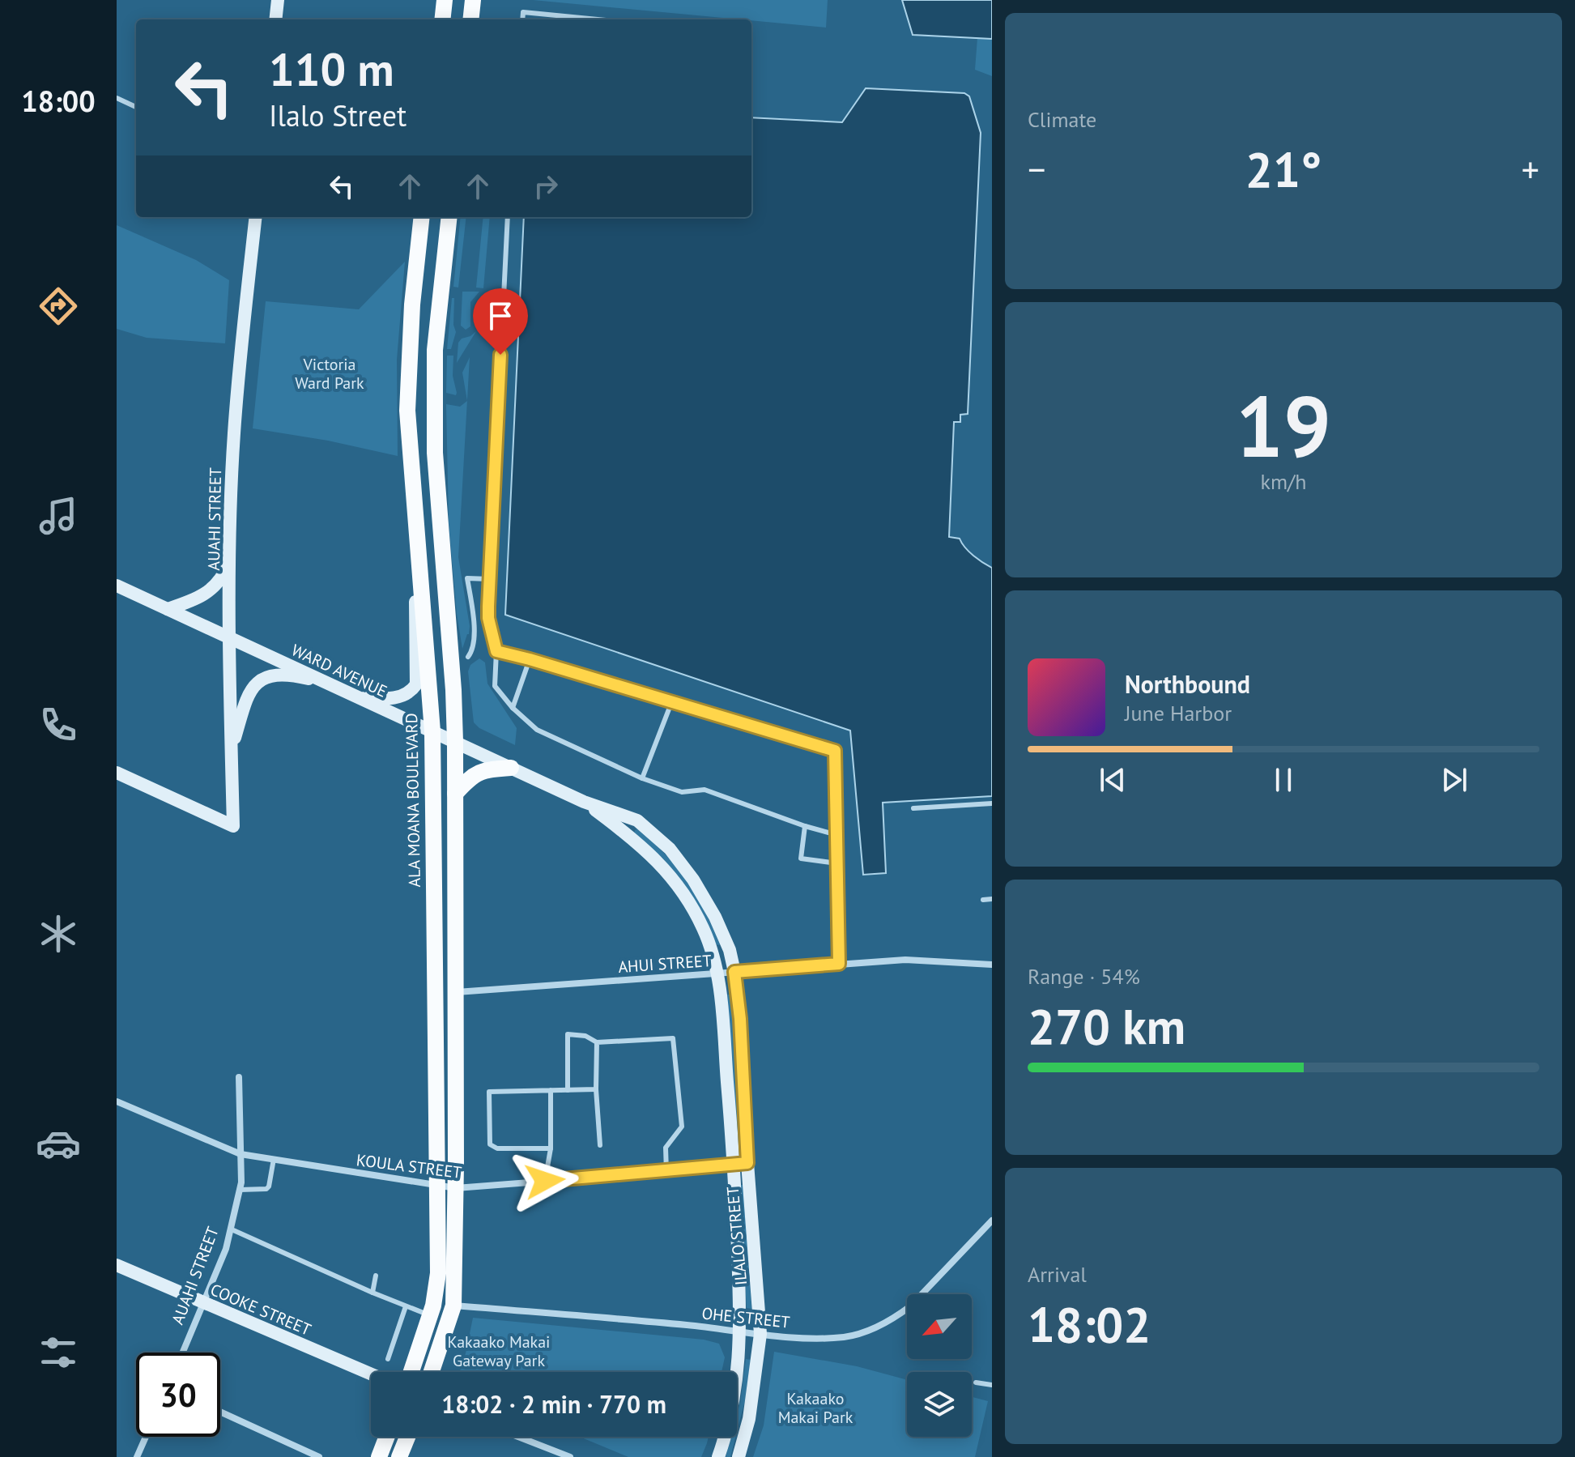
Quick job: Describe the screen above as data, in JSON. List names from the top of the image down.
{
  "streets": {
    "main road": ["ALA MOANA BOULEVARD"],
    "street": [
      "AUAHI STREET",
      "WARD AVENUE",
      "AHUI STREET",
      "KOULA STREET",
      "ILALO STREET",
      "COOKE STREET",
      "OHE STREET"
    ]
  },
  "crossings": [
    ["AUAHI STREET", "WARD AVENUE"],
    ["AUAHI STREET", "KOULA STREET"],
    ["AUAHI STREET", "COOKE STREET"],
    ["WARD AVENUE", "ALA MOANA BOULEVARD"],
    ["WARD AVENUE", "AHUI STREET"],
    ["WARD AVENUE", "ILALO STREET"],
    ["ALA MOANA BOULEVARD", "KOULA STREET"],
    ["AHUI STREET", "ILALO STREET"],
    ["KOULA STREET", "ILALO STREET"],
    ["ILALO STREET", "OHE STREET"]
  ],
  "parks": ["Victoria Ward Park", "Kakaako Makai Gateway Park", "Kakaako Makai Park"],
  "north": "bottom left",
  "page": {
    "tabs": "18:00",
    "tile": [
      "Climate",
      ["19", "km/h"],
      ["Range · 54%", "270 km"],
      ["Arrival", "18:02"]
    ],
    "turn": ["110 m", "Ilalo Street"],
    "heat": ["−", "21°", "+"],
    "song": ["Northbound", "June Harbor"],
    "limit": "30",
    "trip": "18:02 · 2 min · 770 m"
  }
}
